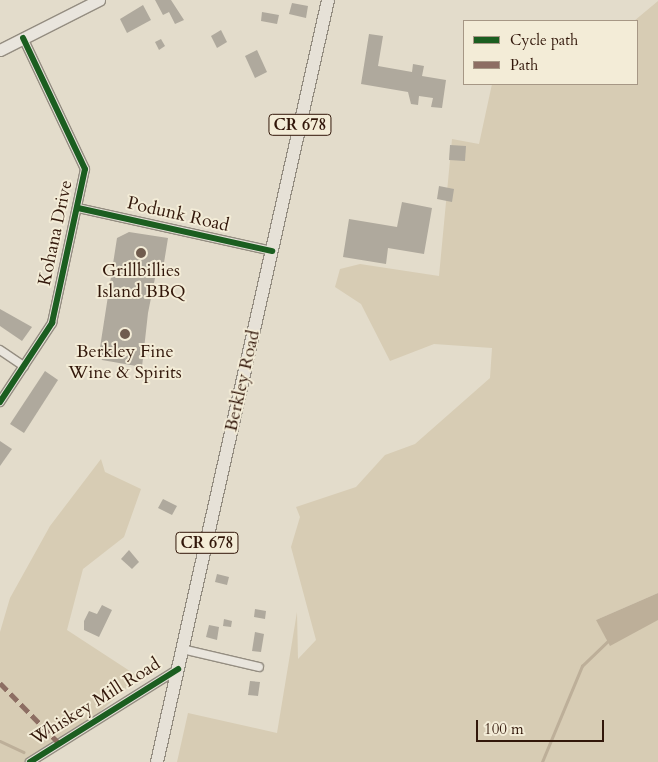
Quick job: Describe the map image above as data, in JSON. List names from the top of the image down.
{
  "streets": {
    "main road": ["CR 678", "Berkley Road"],
    "street": ["Podunk Road", "Kohana Drive", "Whiskey Mill Road"]
  },
  "crossings": [
    ["Podunk Road", "Kohana Drive"],
    ["Podunk Road", "Berkley Road"],
    ["Berkley Road", "Whiskey Mill Road"]
  ],
  "places": ["Grillbillies Island BBQ", "Berkley Fine Wine & Spirits"],
  "legend": ["Cycle path", "Path"],
  "scale_bar": "100 m"
}
